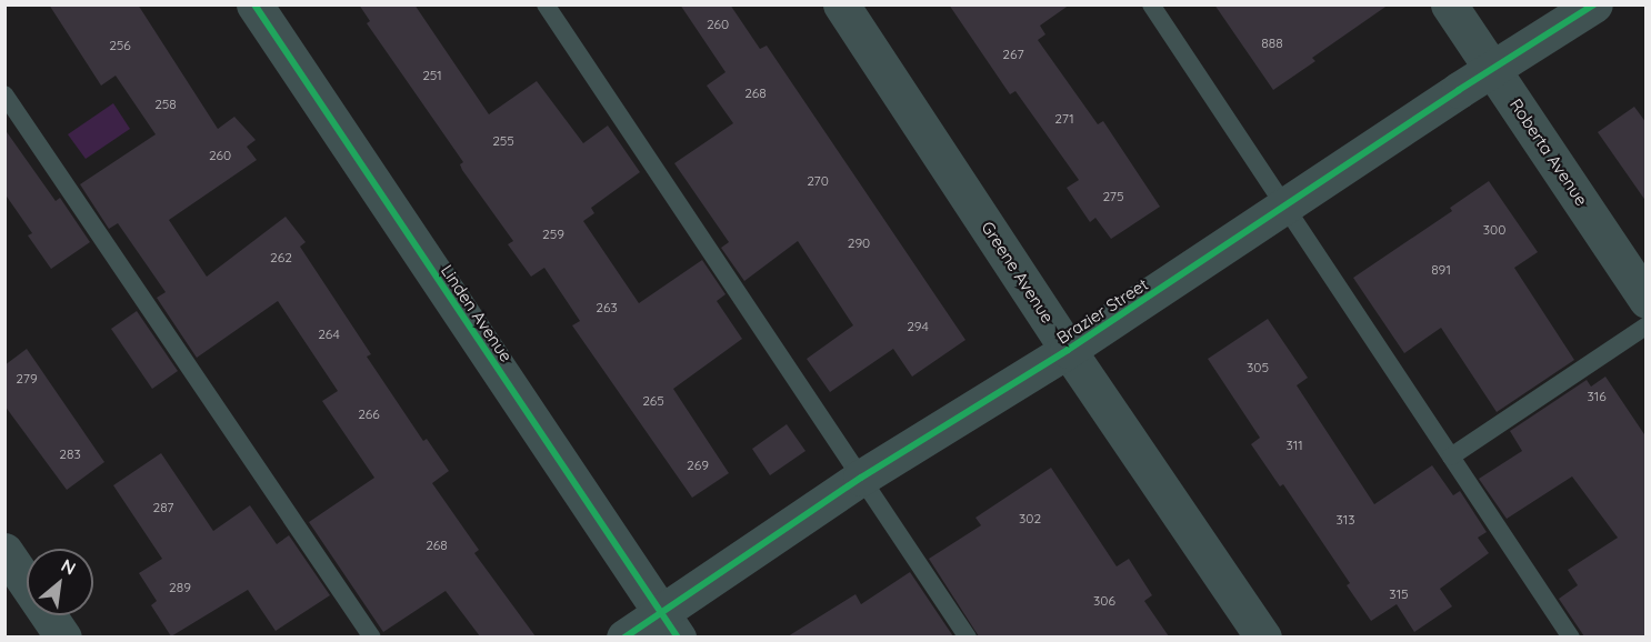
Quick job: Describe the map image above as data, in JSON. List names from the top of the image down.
{
  "streets": {
    "street": [
      "Roberta Avenue",
      "Greene Avenue",
      "Brazier Street",
      "Linden Avenue"
    ]
  },
  "crossings": [
    ["Roberta Avenue", "Brazier Street"],
    ["Greene Avenue", "Brazier Street"],
    ["Brazier Street", "Linden Avenue"]
  ],
  "house_numbers": [
    "260",
    "888",
    "256",
    "267",
    "251",
    "268",
    "258",
    "271",
    "255",
    "260",
    "270",
    "275",
    "300",
    "259",
    "290",
    "262",
    "891",
    "263",
    "294",
    "264",
    "305",
    "279",
    "316",
    "265",
    "266",
    "311",
    "283",
    "269",
    "287",
    "302",
    "313",
    "268",
    "289",
    "315",
    "306"
  ],
  "north": "top right"
}
